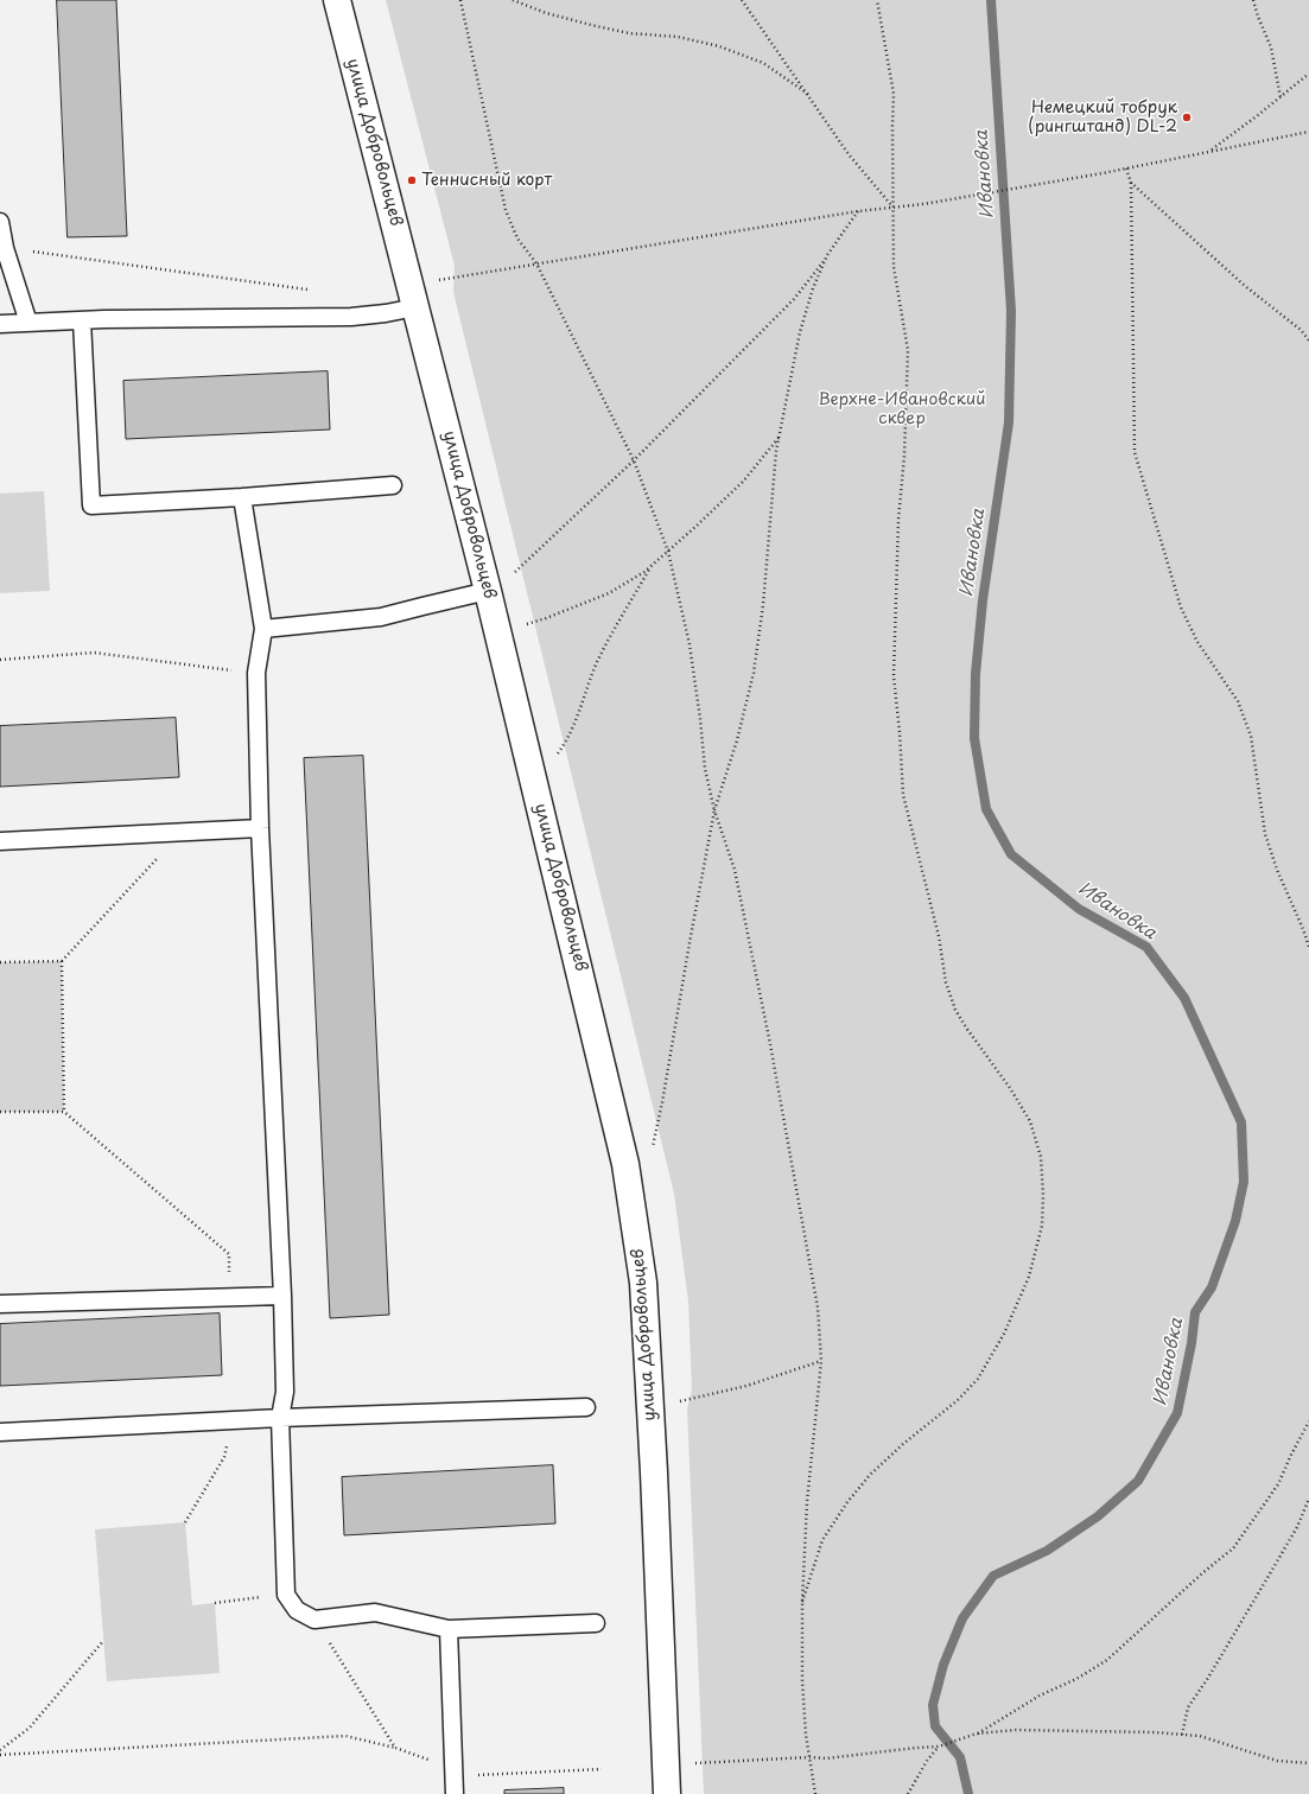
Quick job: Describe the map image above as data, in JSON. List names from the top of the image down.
{
  "streets": {
    "street": ["улица Добровольцев"]
  },
  "water": ["Ивановка"],
  "parks": ["Верхне-Ивановский сквер"],
  "places": ["Немецкий тобрук (рингштанд) DL-2", "Теннисный корт"]
}
